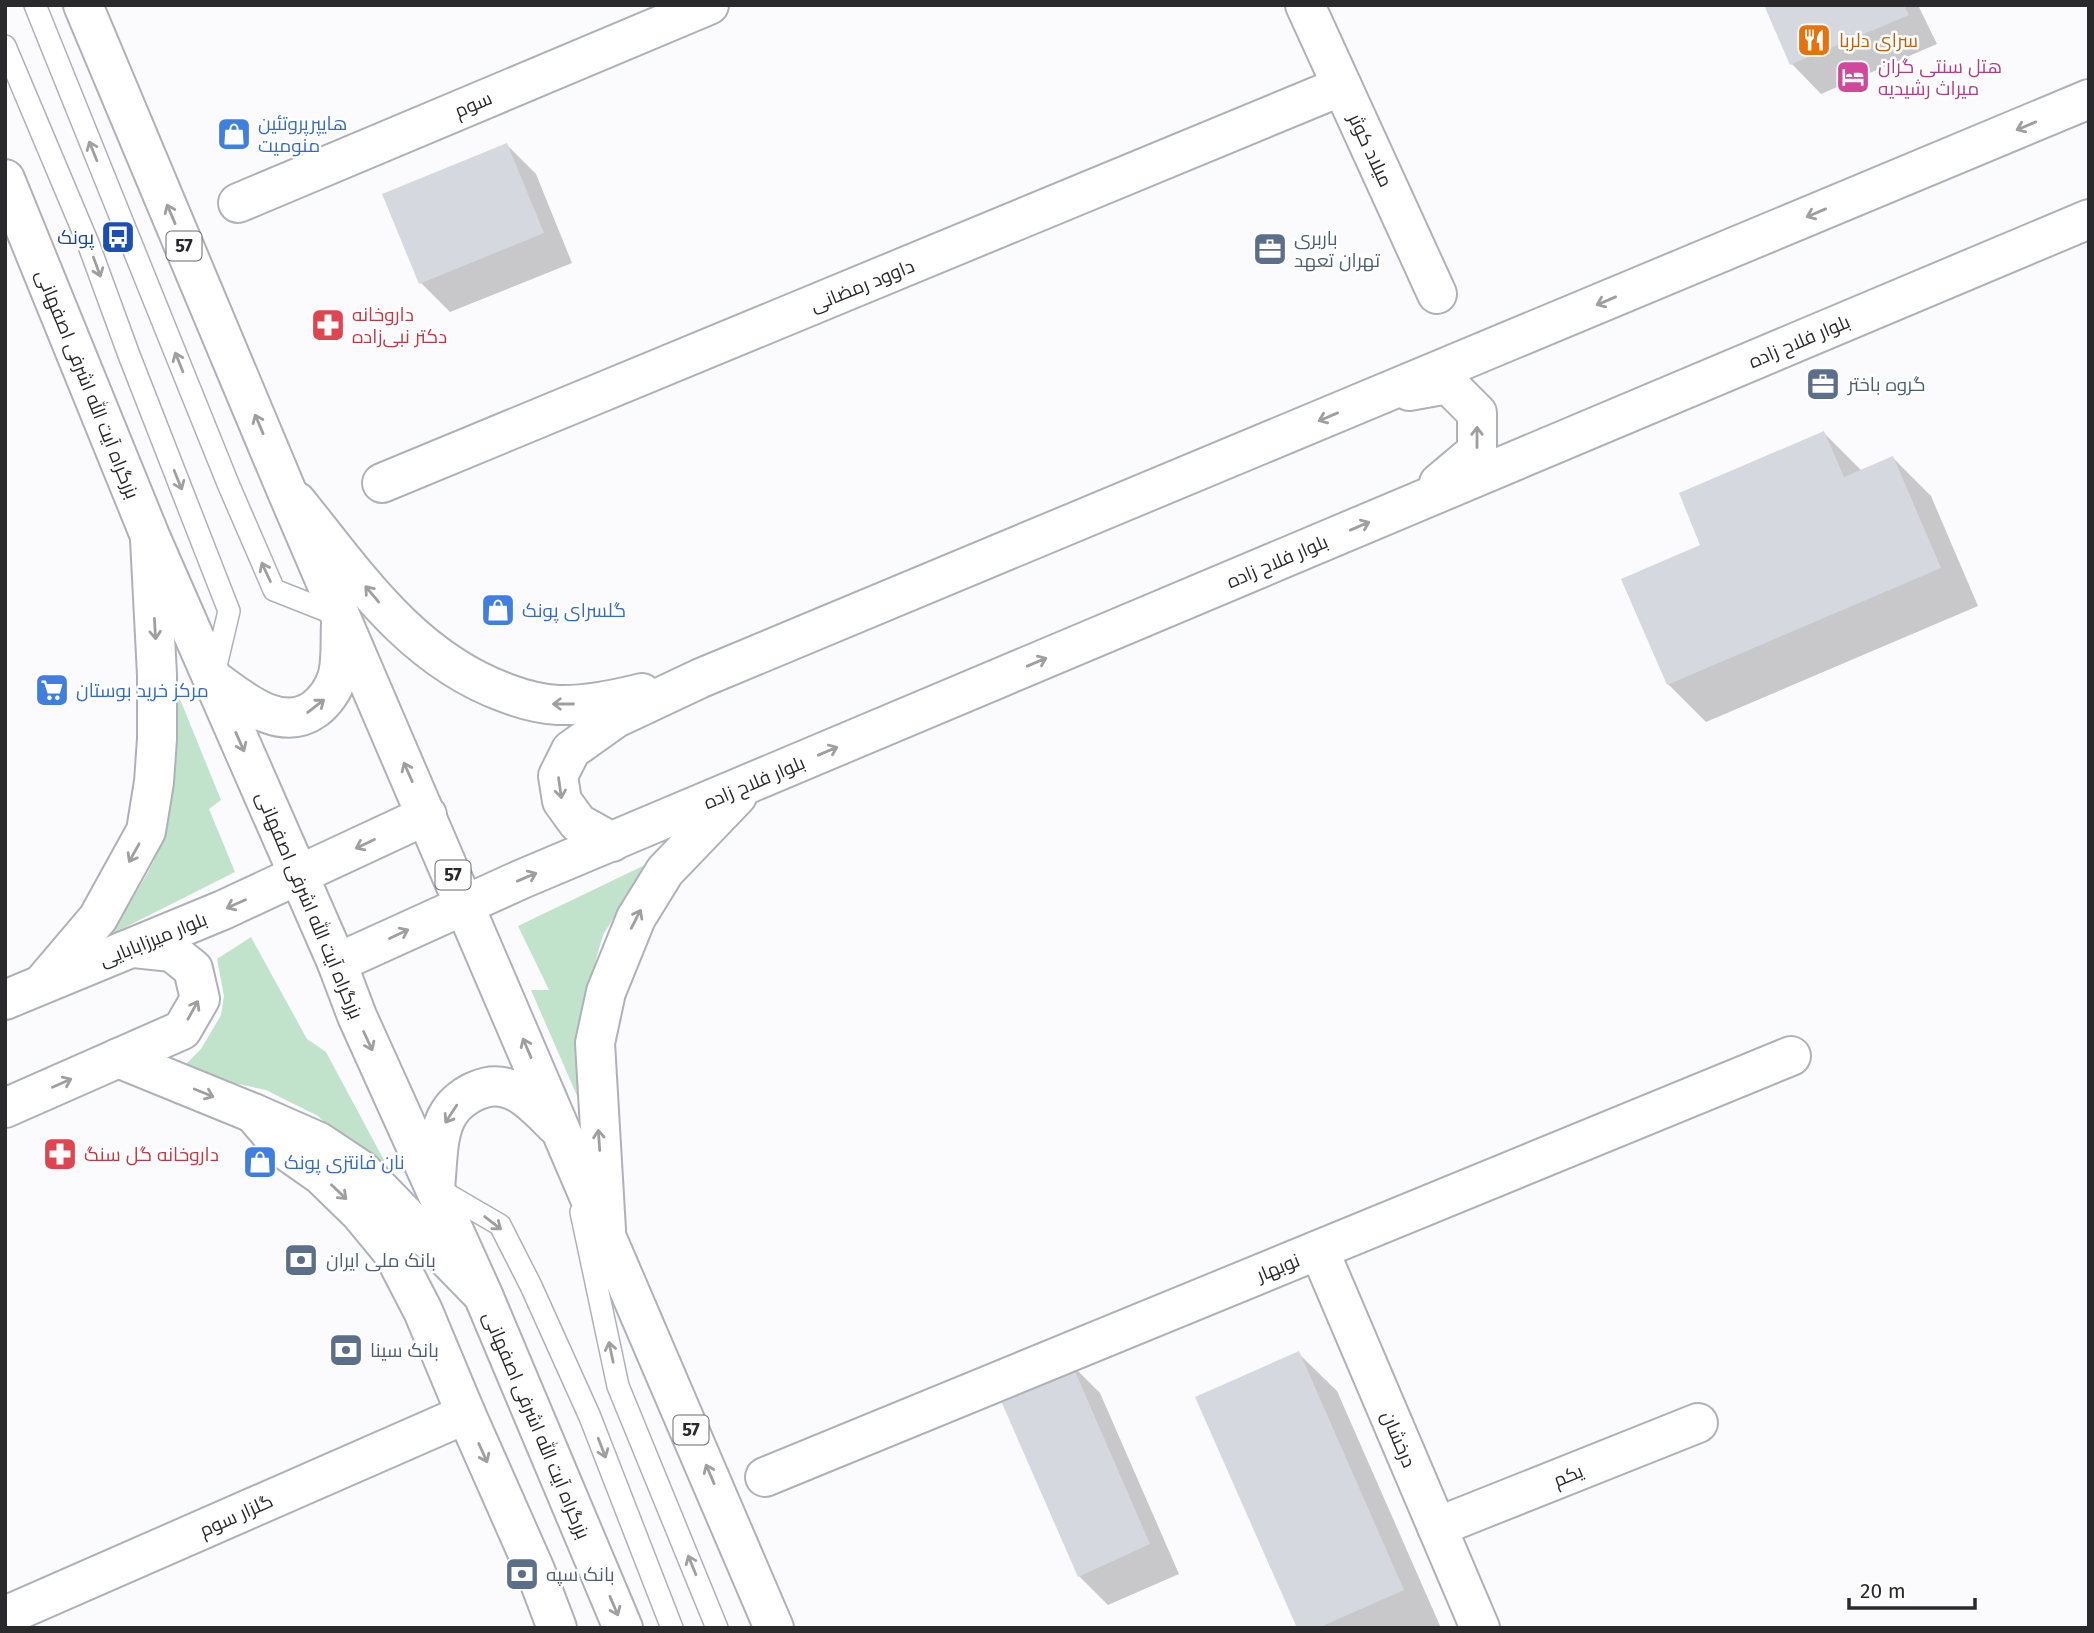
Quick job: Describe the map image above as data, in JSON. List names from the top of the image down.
{
  "streets": {
    "main road": [
      "سوم",
      "میلاد کوثر",
      "57",
      "داوود رمضانی",
      "بلوار فلاح زاده",
      "بزرگراه آیت الله اشرفی اصفهانی",
      "بلوار میرزابابایی",
      "نوبهار",
      "درخشان",
      "یکم",
      "گلزار سوم"
    ]
  },
  "crossings": [
    ["میلاد کوثر", "داوود رمضانی"],
    ["57", "بلوار فلاح زاده"],
    ["57", "بلوار میرزابابایی"],
    ["بلوار فلاح زاده", "بزرگراه آیت الله اشرفی اصفهانی"],
    ["بزرگراه آیت الله اشرفی اصفهانی", "بلوار میرزابابایی"],
    ["نوبهار", "درخشان"],
    ["درخشان", "یکم"]
  ],
  "one_way": ["بلوار میرزابابایی"],
  "places": {
    "restaurant": ["سرای دلربا"],
    "hotel": ["هتل سنتی گران میراث رشیدیه"],
    "shop": ["هایپرپروتئین منومیت", "گلسرای پونک", "نان فانتزی پونک"],
    "bus stop": ["پونک"],
    "office": ["باربری تهران تعهد", "گروه باختر"],
    "pharmacy": ["داروخانه دکتر نبی‌زاده", "داروخانه گل سنگ"],
    "supermarket": ["مرکز خرید بوستان"],
    "bank": ["بانک ملی ایران", "بانک سینا", "بانک سپه"]
  },
  "scale_bar": "20 m"
}
